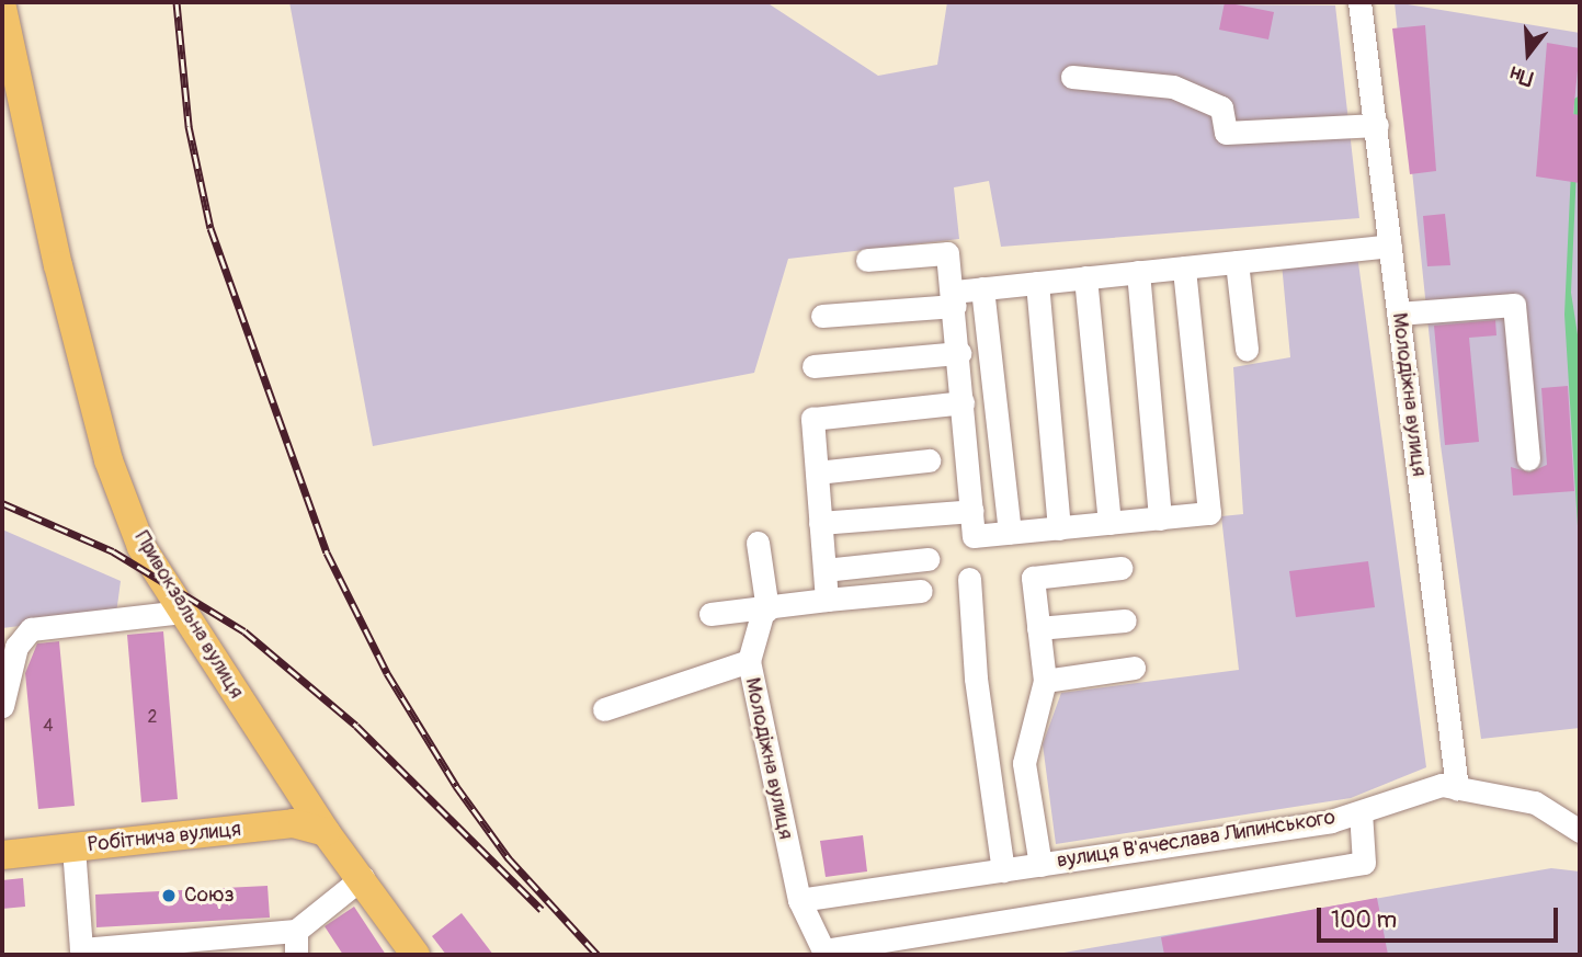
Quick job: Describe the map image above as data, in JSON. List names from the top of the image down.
{
  "streets": {
    "main road": ["Привокзальна вулиця", "Робітнича вулиця"],
    "street": ["Молодіжна вулиця", "вулиця В'ячеслава Липинського"]
  },
  "crossings": [
    ["Молодіжна вулиця", "вулиця В'ячеслава Липинського"],
    ["Привокзальна вулиця", "Робітнича вулиця"]
  ],
  "places": ["Союз"],
  "house_numbers": ["2", "4"],
  "scale_bar": "100 m",
  "north": "bottom"
}
